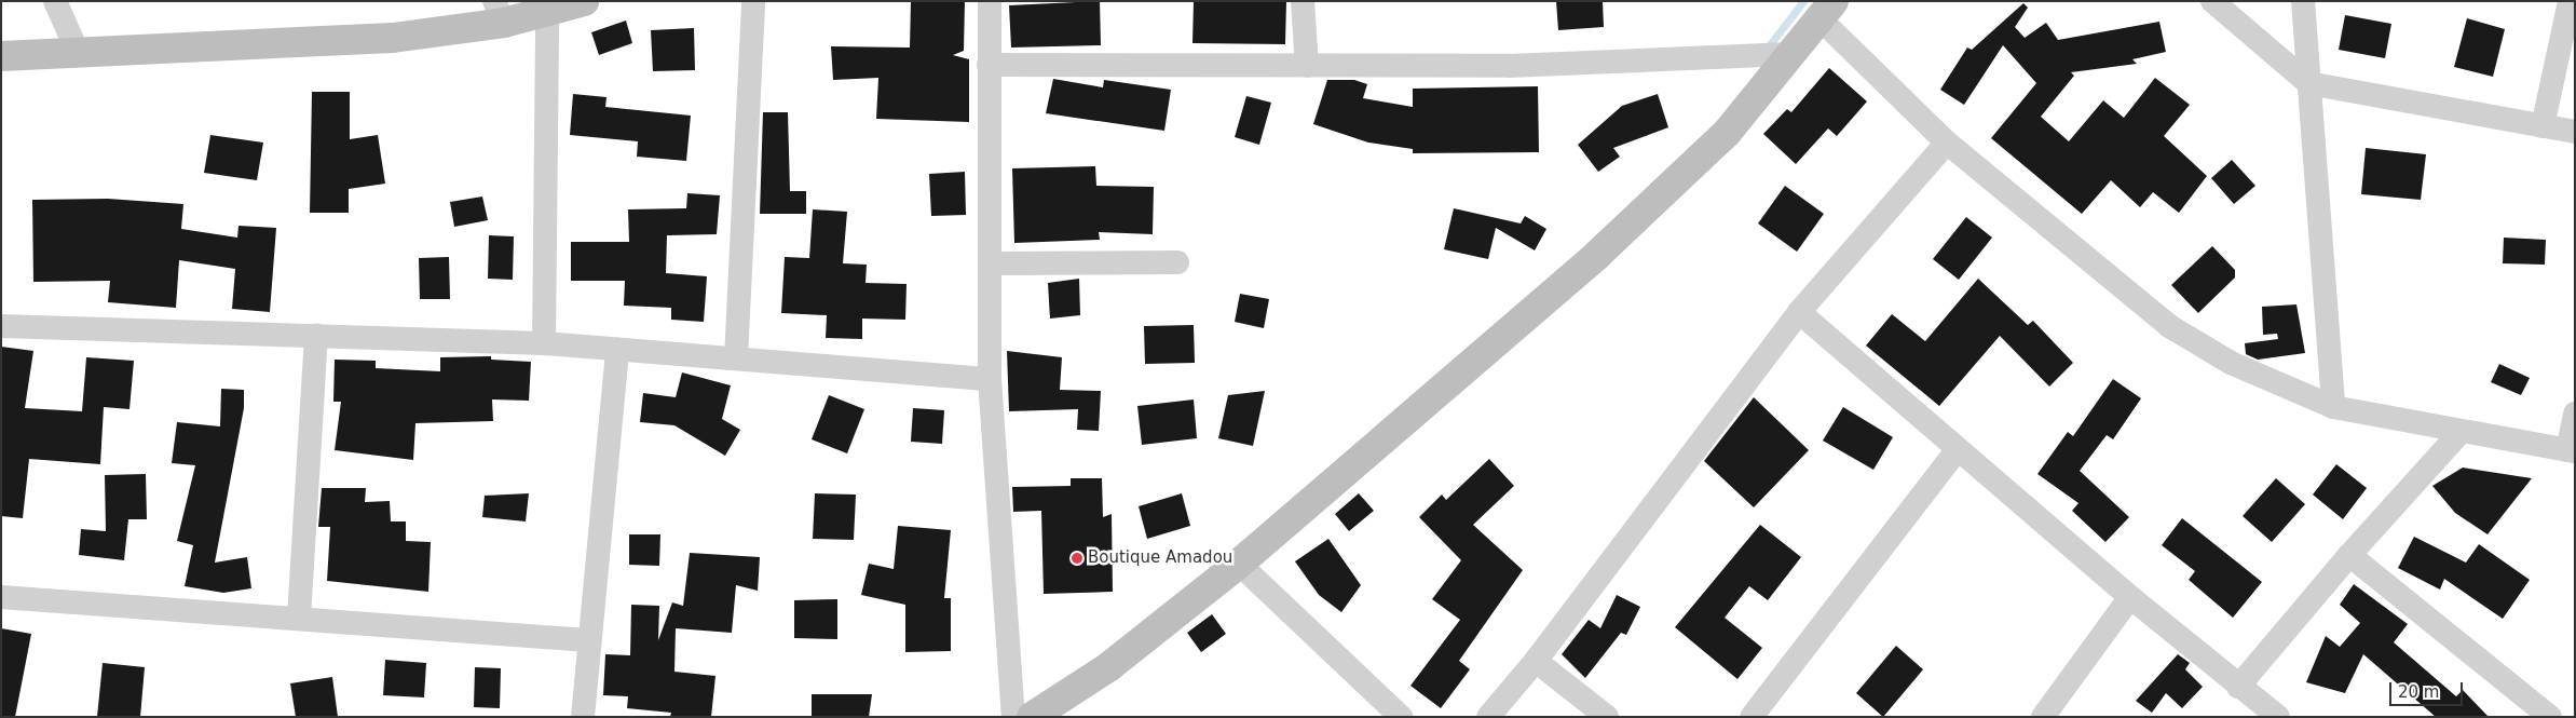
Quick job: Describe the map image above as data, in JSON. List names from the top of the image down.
{
  "places": ["Boutique Amadou"],
  "scale_bar": "20 m"
}
